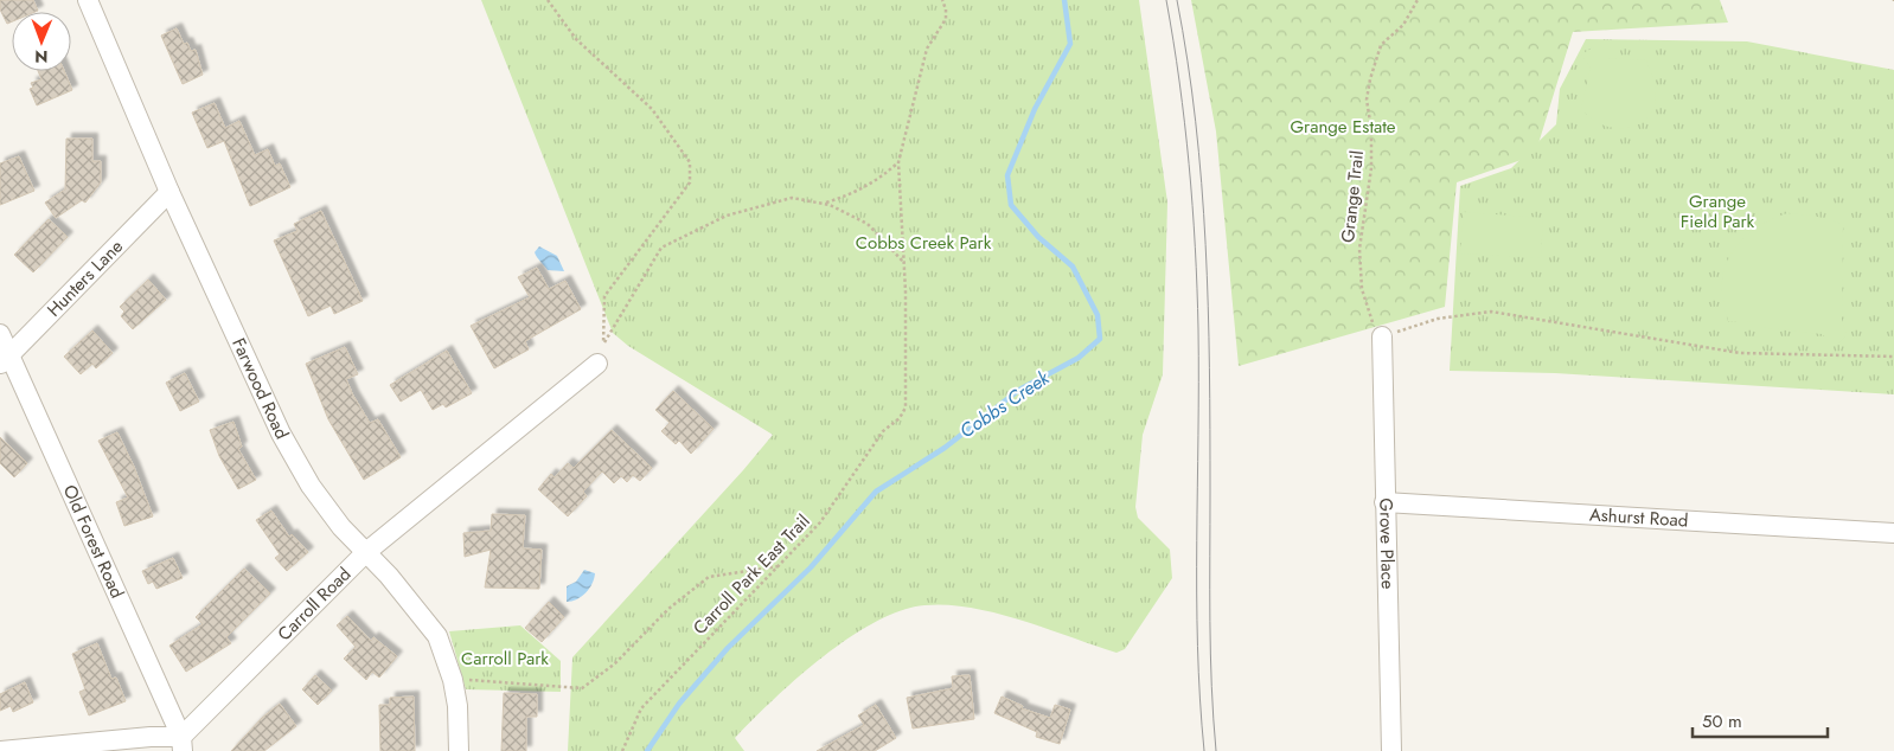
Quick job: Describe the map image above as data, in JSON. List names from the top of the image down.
{
  "streets": {
    "street": [
      "Hunters Lane",
      "Farwood Road",
      "Ashurst Road",
      "Old Forest Road",
      "Grove Place",
      "Carroll Road"
    ],
    "path": ["Grange Trail", "Carroll Park East Trail"]
  },
  "crossings": [
    ["Grange Trail", "Grove Place"],
    ["Hunters Lane", "Farwood Road"],
    ["Hunters Lane", "Old Forest Road"],
    ["Farwood Road", "Carroll Road"],
    ["Ashurst Road", "Grove Place"],
    ["Old Forest Road", "Carroll Road"]
  ],
  "water": ["Cobbs Creek"],
  "parks": [
    "Grange Estate",
    "Grange Field Park",
    "Cobbs Creek Park",
    "Carroll Park"
  ],
  "scale_bar": "50 m",
  "north": "bottom"
}
